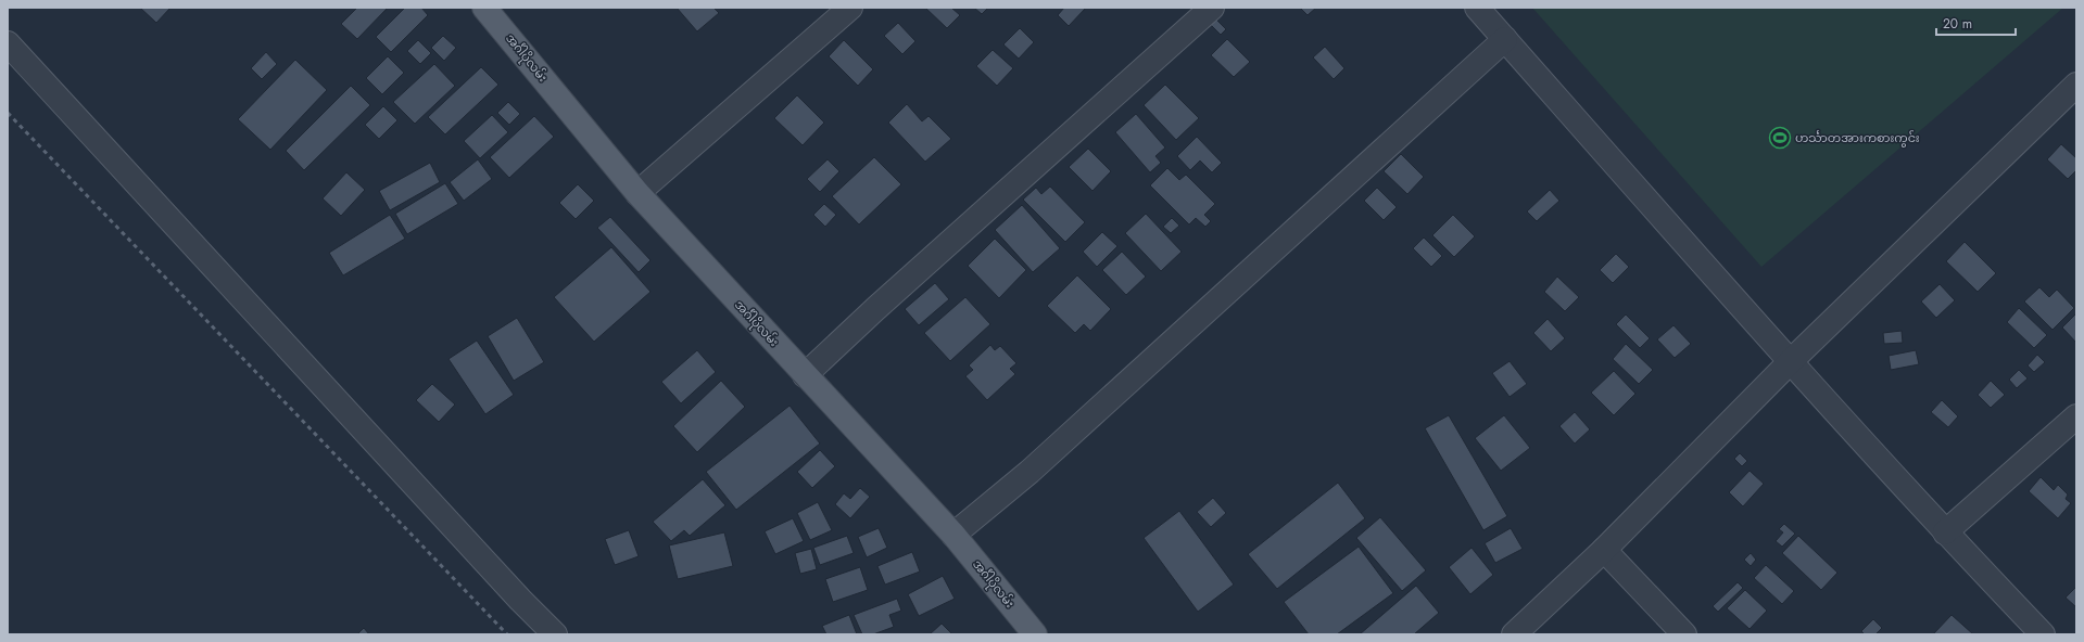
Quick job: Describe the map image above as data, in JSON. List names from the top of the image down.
{
  "streets": {
    "main road": ["အင်္ဂါပိုလမ်း"]
  },
  "places": {
    "sports": ["ဟင်္သာတအားကစားကွင်း"]
  },
  "scale_bar": "20 m"
}
